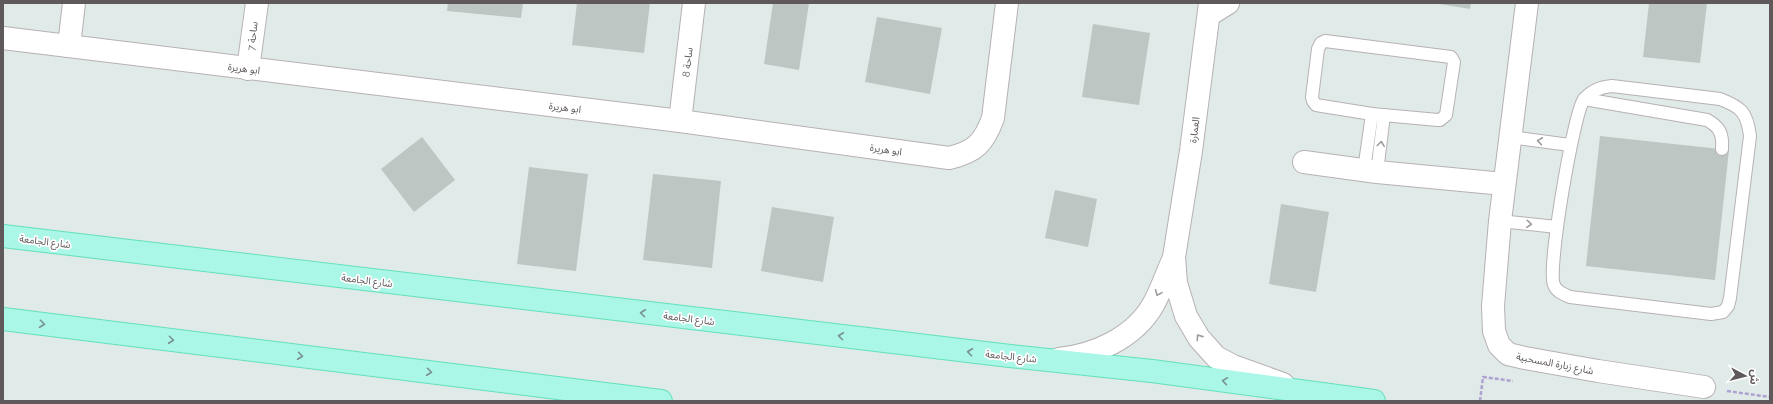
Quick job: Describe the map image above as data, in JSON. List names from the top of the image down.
{
  "streets": {
    "main road": ["شارع الجامعة"],
    "street": [
      "ساحة 7",
      "ساحة 8",
      "ابو هريرة",
      "العمارة",
      "شارع زبارة المسحبية"
    ]
  },
  "crossings": [
    ["ساحة 7", "ابو هريرة"],
    ["ساحة 8", "ابو هريرة"],
    ["العمارة", "شارع الجامعة"]
  ],
  "north": "right"
}
